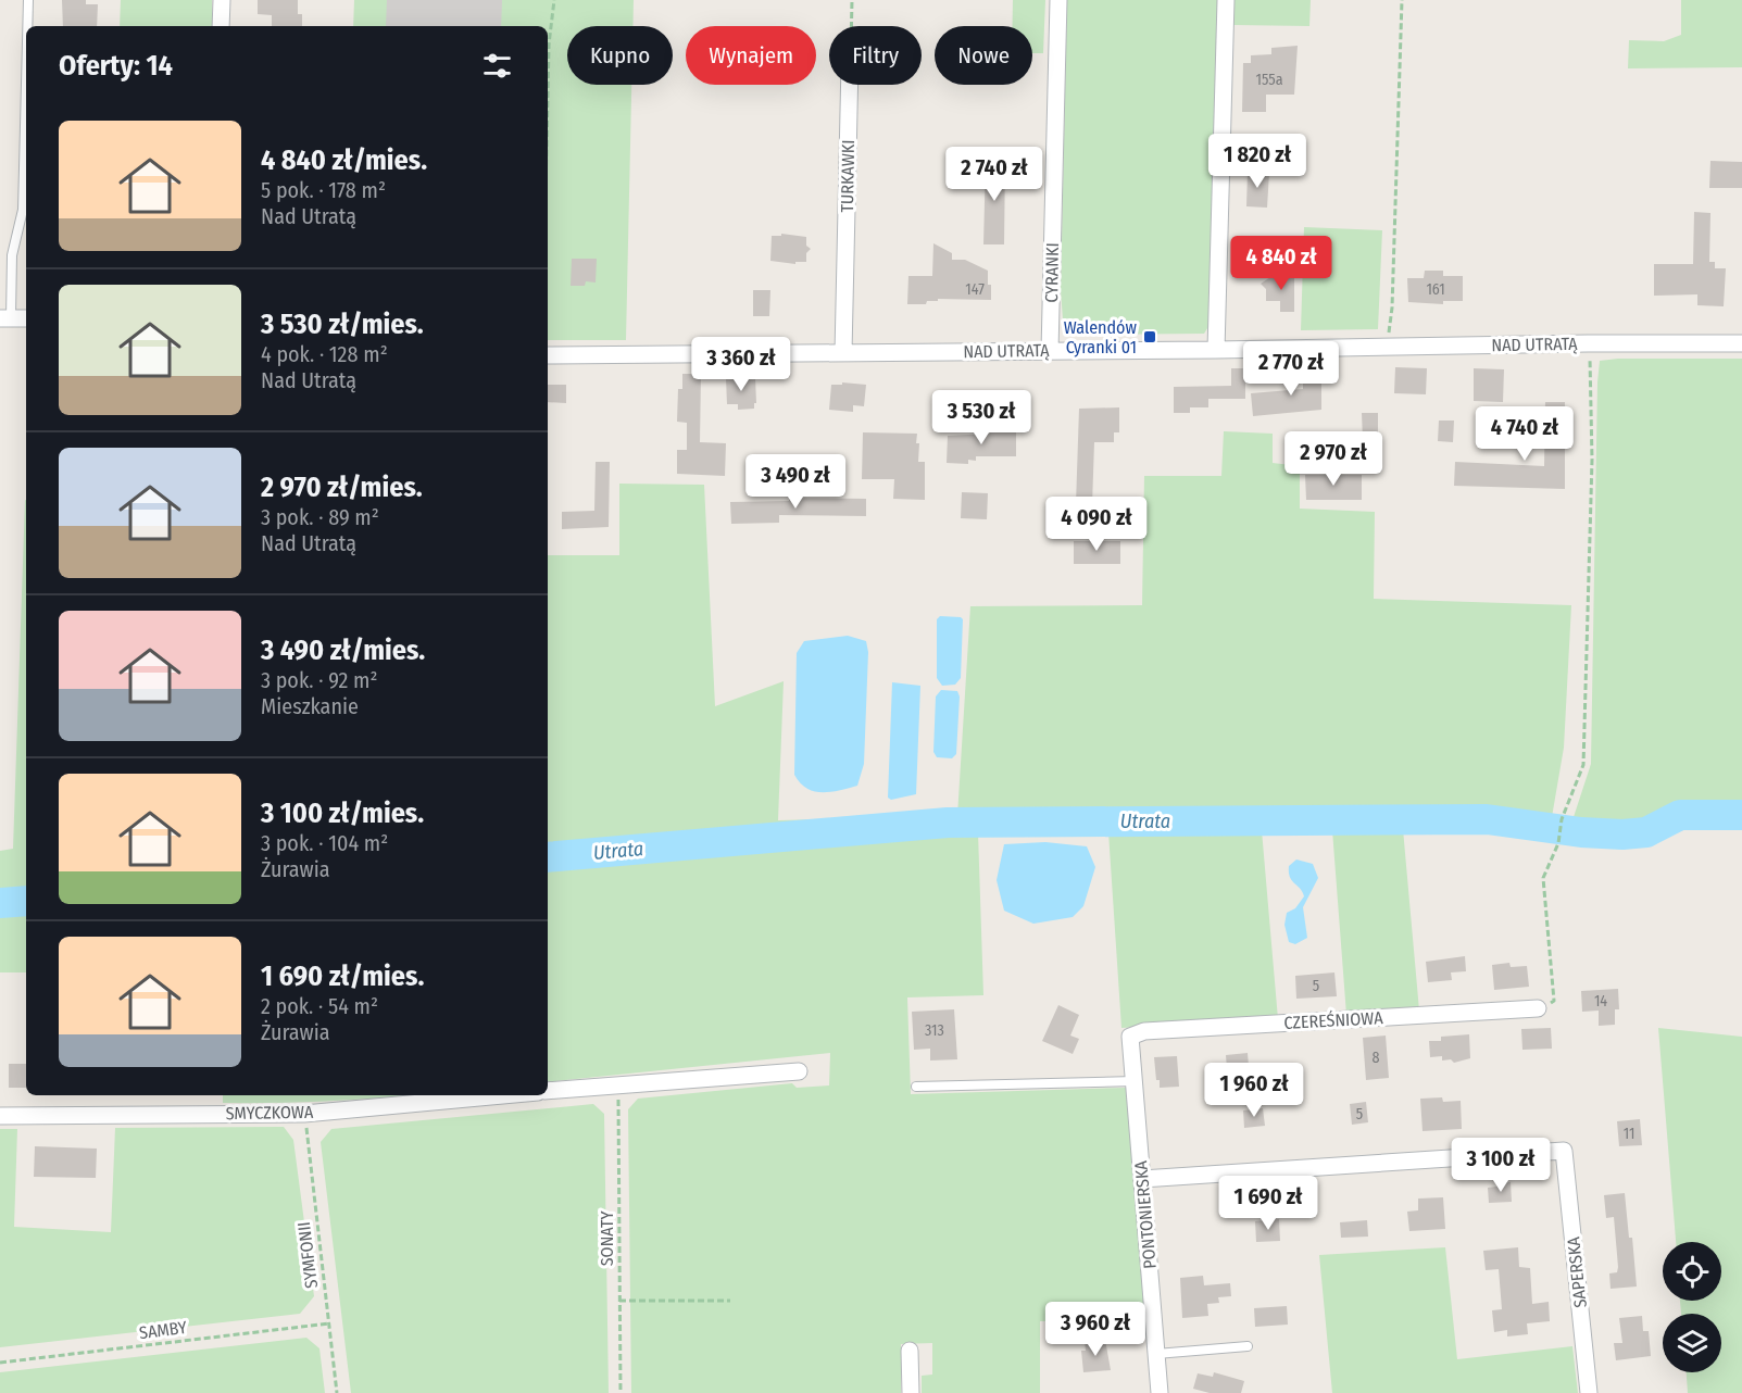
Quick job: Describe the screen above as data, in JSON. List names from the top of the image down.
{
  "streets": {
    "street": [
      "TURKAWKI",
      "CYRANKI",
      "NAD UTRATĄ",
      "CZEREŚNIOWA",
      "SMYCZKOWA",
      "PONTONIERSKA",
      "SAPERSKA"
    ],
    "path": ["SONATY", "SYMFONII", "SAMBY"]
  },
  "crossings": [
    ["TURKAWKI", "NAD UTRATĄ"],
    ["CYRANKI", "NAD UTRATĄ"],
    ["CZEREŚNIOWA", "PONTONIERSKA"],
    ["SMYCZKOWA", "SYMFONII"],
    ["PONTONIERSKA", "SAPERSKA"],
    ["SYMFONII", "SAMBY"]
  ],
  "water": ["Utrata"],
  "places": {
    "transit": ["Walendów Cyranki 01"]
  },
  "house_numbers": [
    "155a",
    "147",
    "161",
    "5",
    "14",
    "313",
    "8",
    "5",
    "11"
  ],
  "page": {
    "chip": [
      "Kupno",
      "Wynajem",
      "Filtry",
      "Nowe"
    ],
    "heading": "Oferty: 14",
    "list": [
      {
        "name": "4 840 zł/mies.",
        "note": "5 pok. · 178 m² · Nad Utratą"
      },
      {
        "name": "3 530 zł/mies.",
        "note": "4 pok. · 128 m² · Nad Utratą"
      },
      {
        "name": "2 970 zł/mies.",
        "note": "3 pok. · 89 m² · Nad Utratą"
      },
      {
        "name": "3 490 zł/mies.",
        "note": "3 pok. · 92 m² · Mieszkanie"
      },
      {
        "name": "3 100 zł/mies.",
        "note": "3 pok. · 104 m² · Żurawia"
      },
      {
        "name": "1 690 zł/mies.",
        "note": "2 pok. · 54 m² · Żurawia"
      }
    ],
    "price": [
      "1 820 zł",
      "2 740 zł",
      "4 840 zł",
      "3 360 zł",
      "2 770 zł",
      "3 530 zł",
      "4 740 zł",
      "2 970 zł",
      "3 490 zł",
      "4 090 zł",
      "1 960 zł",
      "3 100 zł",
      "1 690 zł",
      "3 960 zł"
    ]
  }
}
